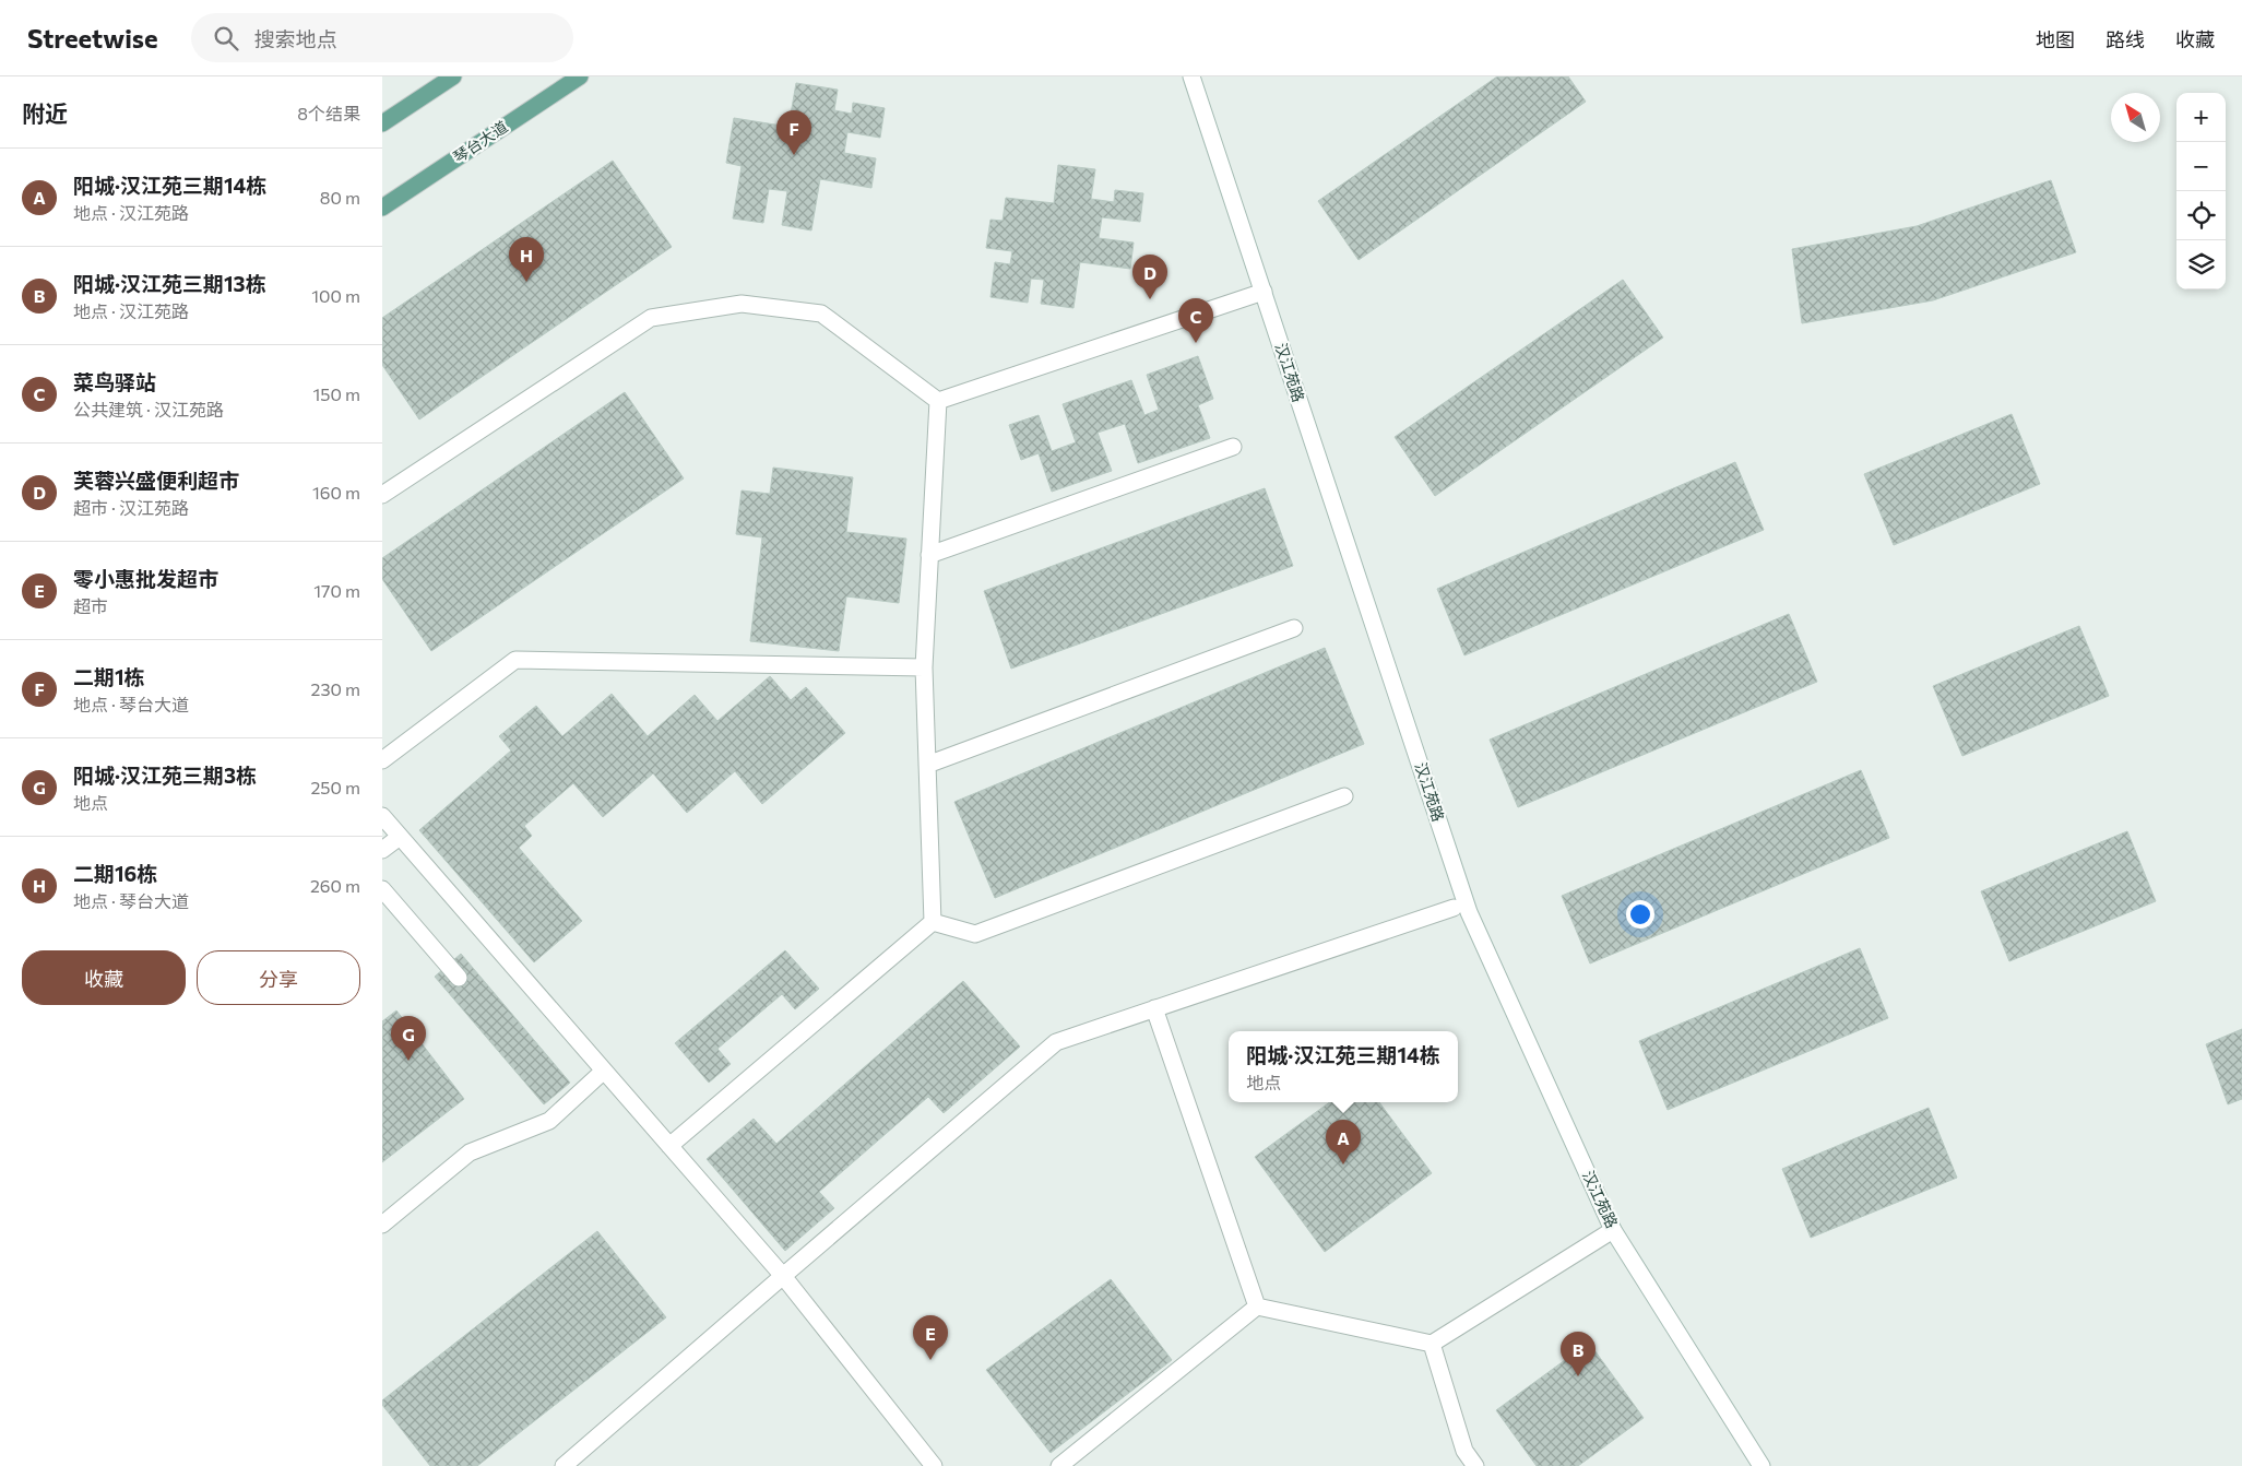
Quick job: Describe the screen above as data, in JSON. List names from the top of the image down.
{
  "streets": {
    "main road": ["琴台大道"],
    "street": ["汉江苑路"]
  },
  "north": "top left",
  "page": {
    "header": "Streetwise",
    "search": "搜索地点",
    "nav": ["地图", "路线", "收藏"],
    "heading": ["附近", "8个结果"],
    "map_buttons": ["+", "−"],
    "pins": [
      "F",
      "H",
      "D",
      "C",
      "G",
      "A",
      "E",
      "B"
    ],
    "list": [
      {
        "mark": "A",
        "name": "阳城·汉江苑三期14栋",
        "note": "地点 · 汉江苑路",
        "value": "80 m"
      },
      {
        "mark": "B",
        "name": "阳城·汉江苑三期13栋",
        "note": "地点 · 汉江苑路",
        "value": "100 m"
      },
      {
        "mark": "C",
        "name": "菜鸟驿站",
        "note": "公共建筑 · 汉江苑路",
        "value": "150 m"
      },
      {
        "mark": "D",
        "name": "芙蓉兴盛便利超市",
        "note": "超市 · 汉江苑路",
        "value": "160 m"
      },
      {
        "mark": "E",
        "name": "零小惠批发超市",
        "note": "超市",
        "value": "170 m"
      },
      {
        "mark": "F",
        "name": "二期1栋",
        "note": "地点 · 琴台大道",
        "value": "230 m"
      },
      {
        "mark": "G",
        "name": "阳城·汉江苑三期3栋",
        "note": "地点",
        "value": "250 m"
      },
      {
        "mark": "H",
        "name": "二期16栋",
        "note": "地点 · 琴台大道",
        "value": "260 m"
      }
    ],
    "buttons": ["收藏", "分享"],
    "popup": ["阳城·汉江苑三期14栋", "地点"]
  }
}
